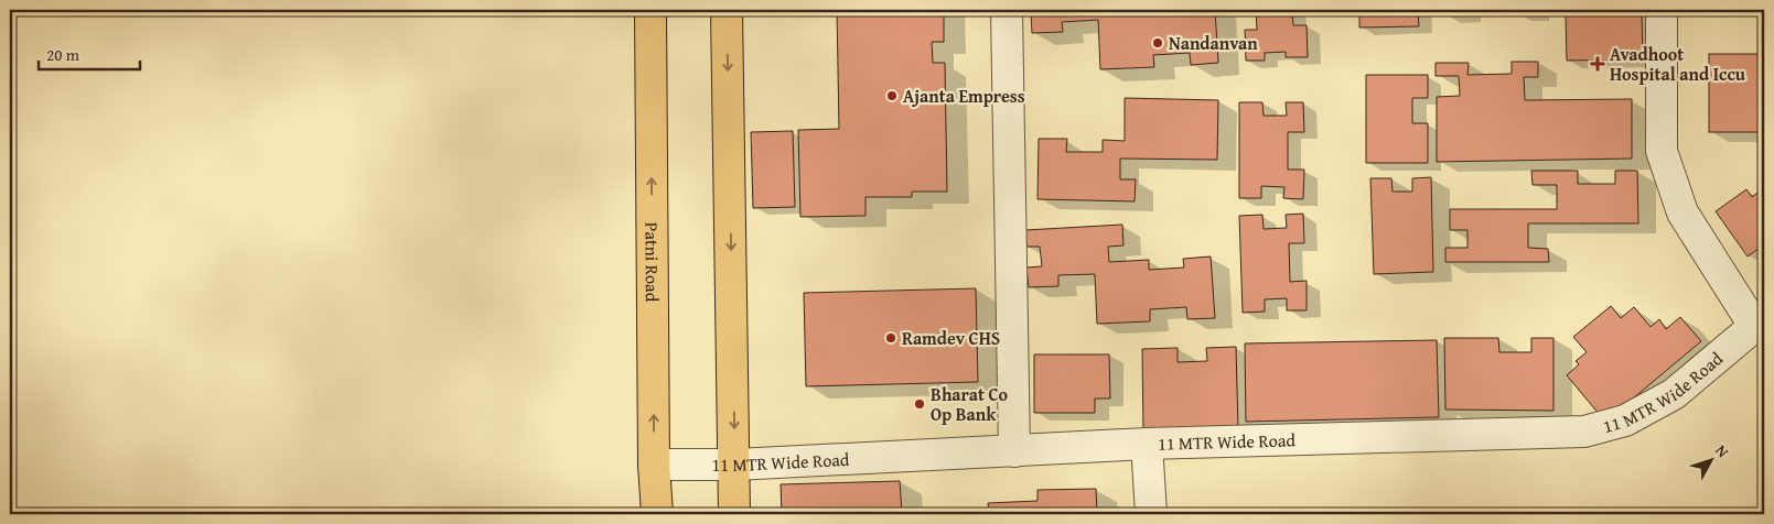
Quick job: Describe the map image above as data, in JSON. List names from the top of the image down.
{
  "streets": {
    "main road": ["Patni Road"],
    "street": ["11 MTR Wide Road"]
  },
  "crossings": [
    ["Patni Road", "11 MTR Wide Road"]
  ],
  "places": {
    "other": [
      "Nandanvan",
      "Ajanta Empress",
      "Ramdev CHS",
      "Bharat Co Op Bank"
    ],
    "health": ["Avadhoot Hospital and Iccu"]
  },
  "scale_bar": "20 m",
  "north": "top right"
}
